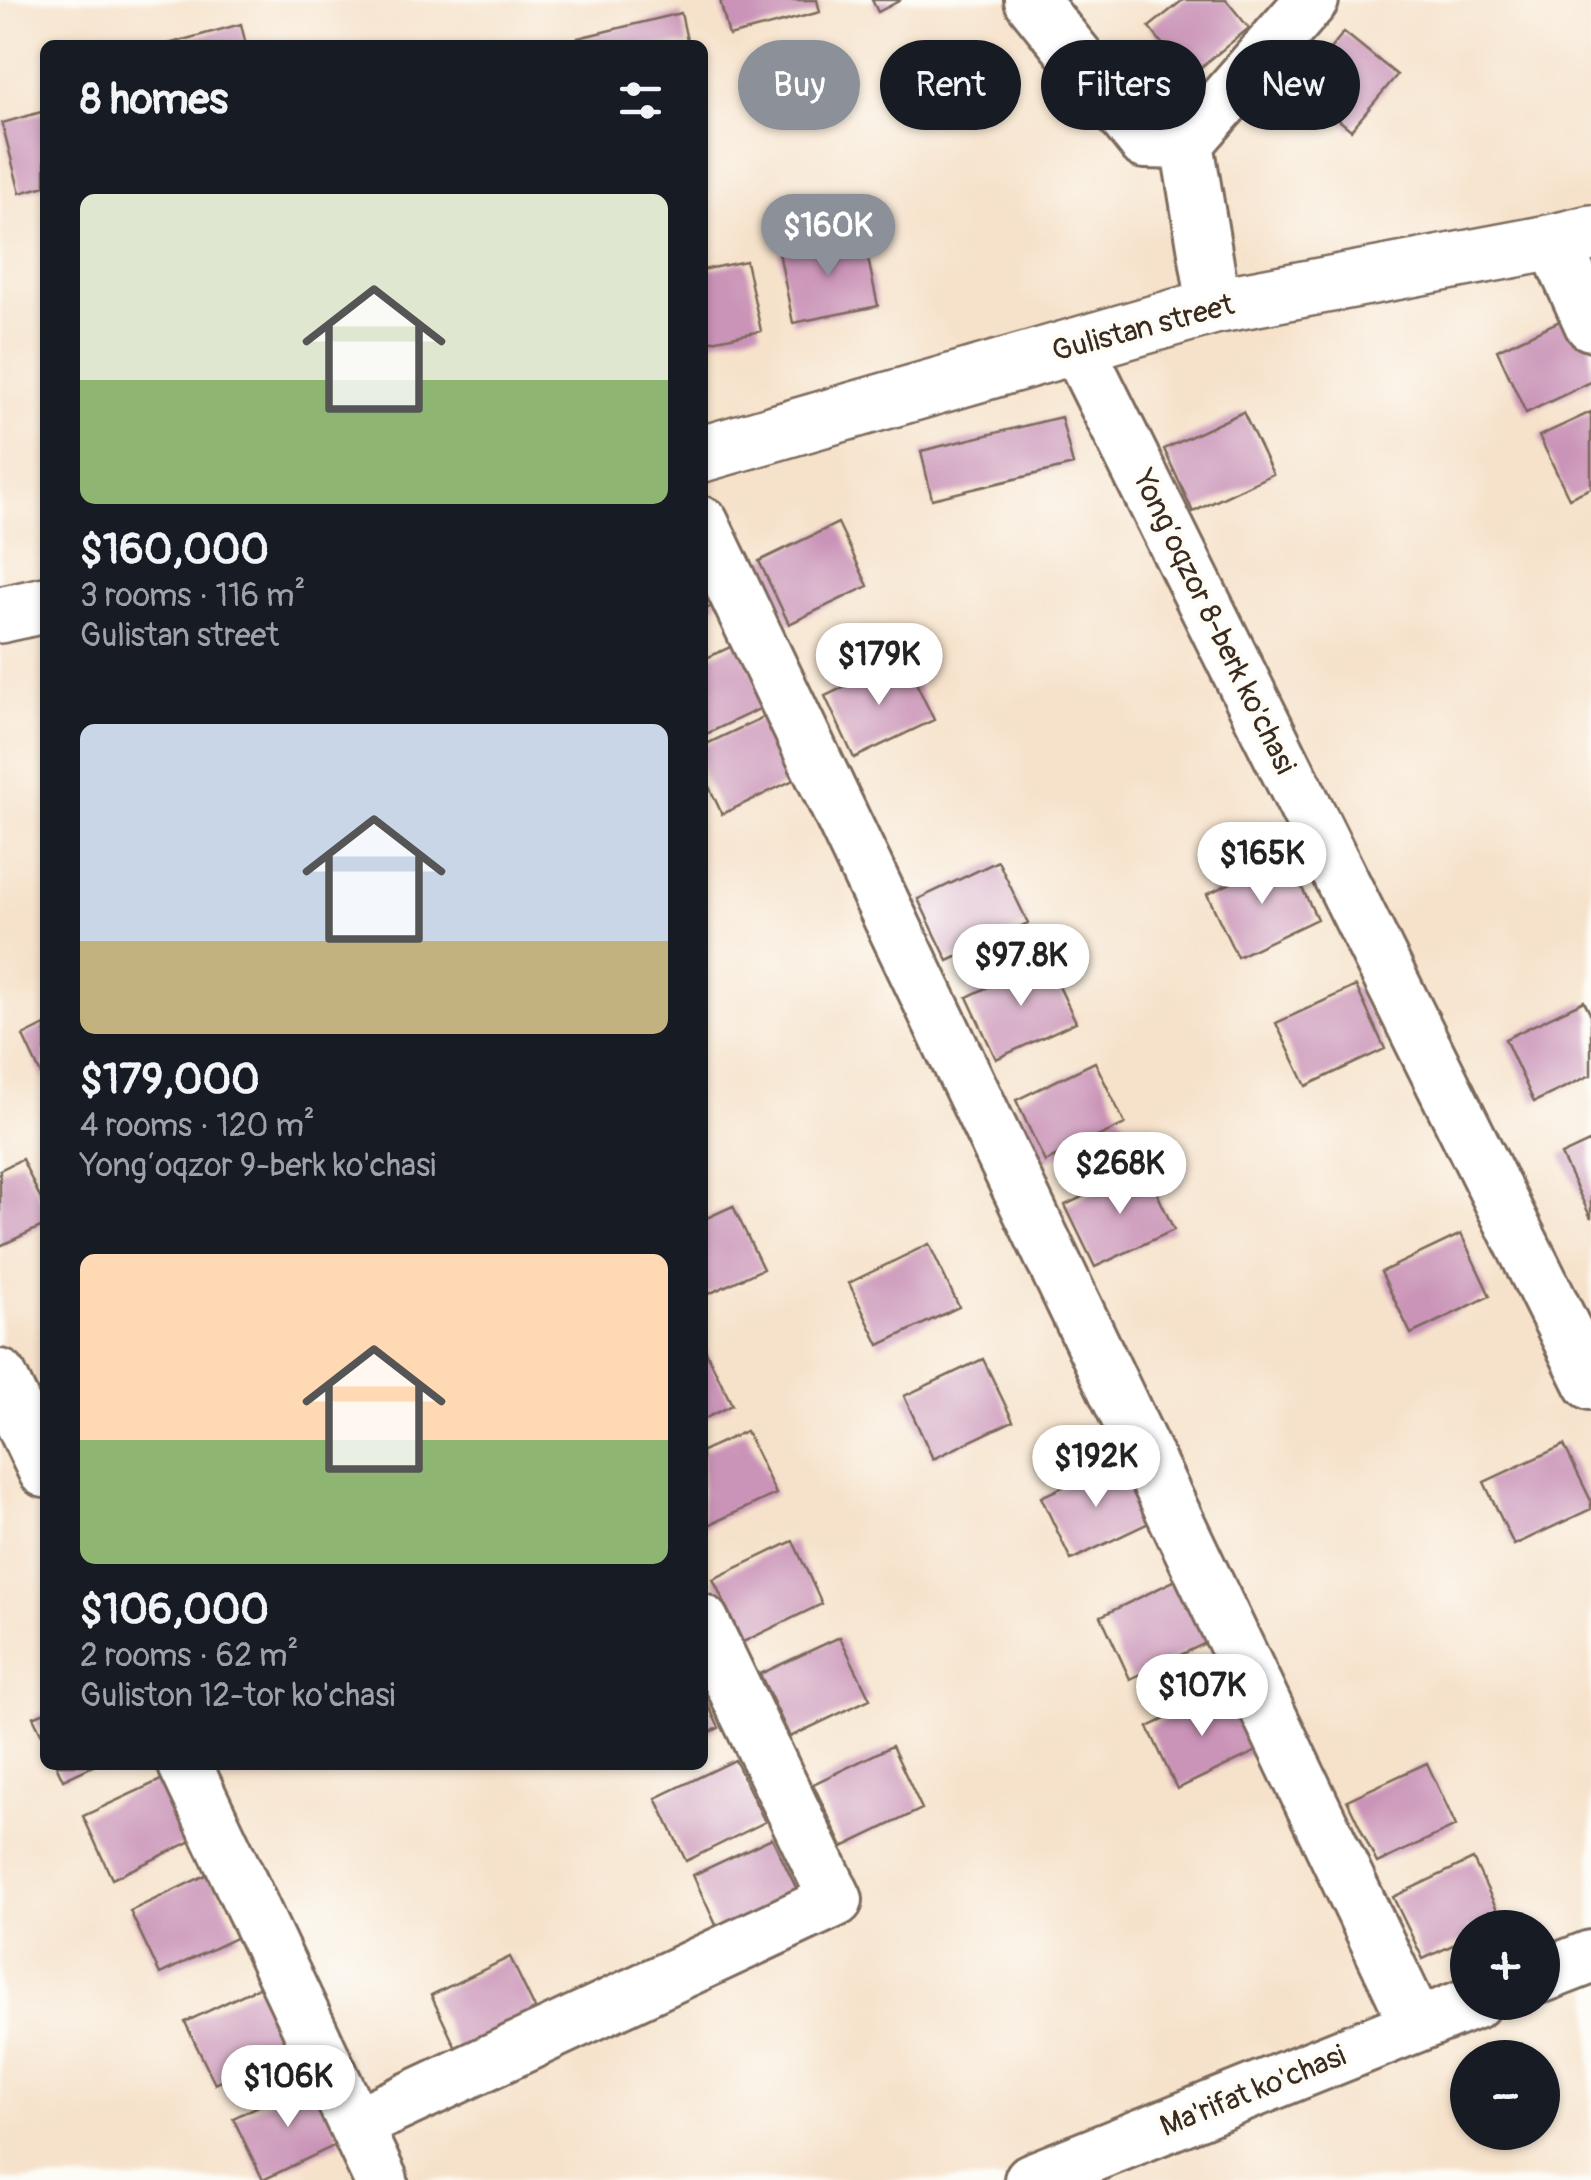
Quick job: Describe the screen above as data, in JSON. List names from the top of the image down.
{
  "streets": {
    "main road": ["Gulistan street"],
    "street": ["Yong‘oqzor 8-berk ko'chasi", "Ma'rifat ko'chasi"]
  },
  "crossings": [
    ["Gulistan street", "Yong‘oqzor 8-berk ko'chasi"]
  ],
  "page": {
    "chip": [
      "Buy",
      "Rent",
      "Filters",
      "New"
    ],
    "heading": "8 homes",
    "list": [
      {
        "name": "$160,000",
        "note": "3 rooms · 116 m² · Gulistan street"
      },
      {
        "name": "$179,000",
        "note": "4 rooms · 120 m² · Yong‘oqzor 9-berk ko'chasi"
      },
      {
        "name": "$106,000",
        "note": "2 rooms · 62 m² · Guliston 12-tor ko'chasi"
      }
    ],
    "price": [
      "$160K",
      "$179K",
      "$165K",
      "$97.8K",
      "$268K",
      "$192K",
      "$107K",
      "$106K"
    ],
    "map_buttons": ["+", "−"]
  }
}
